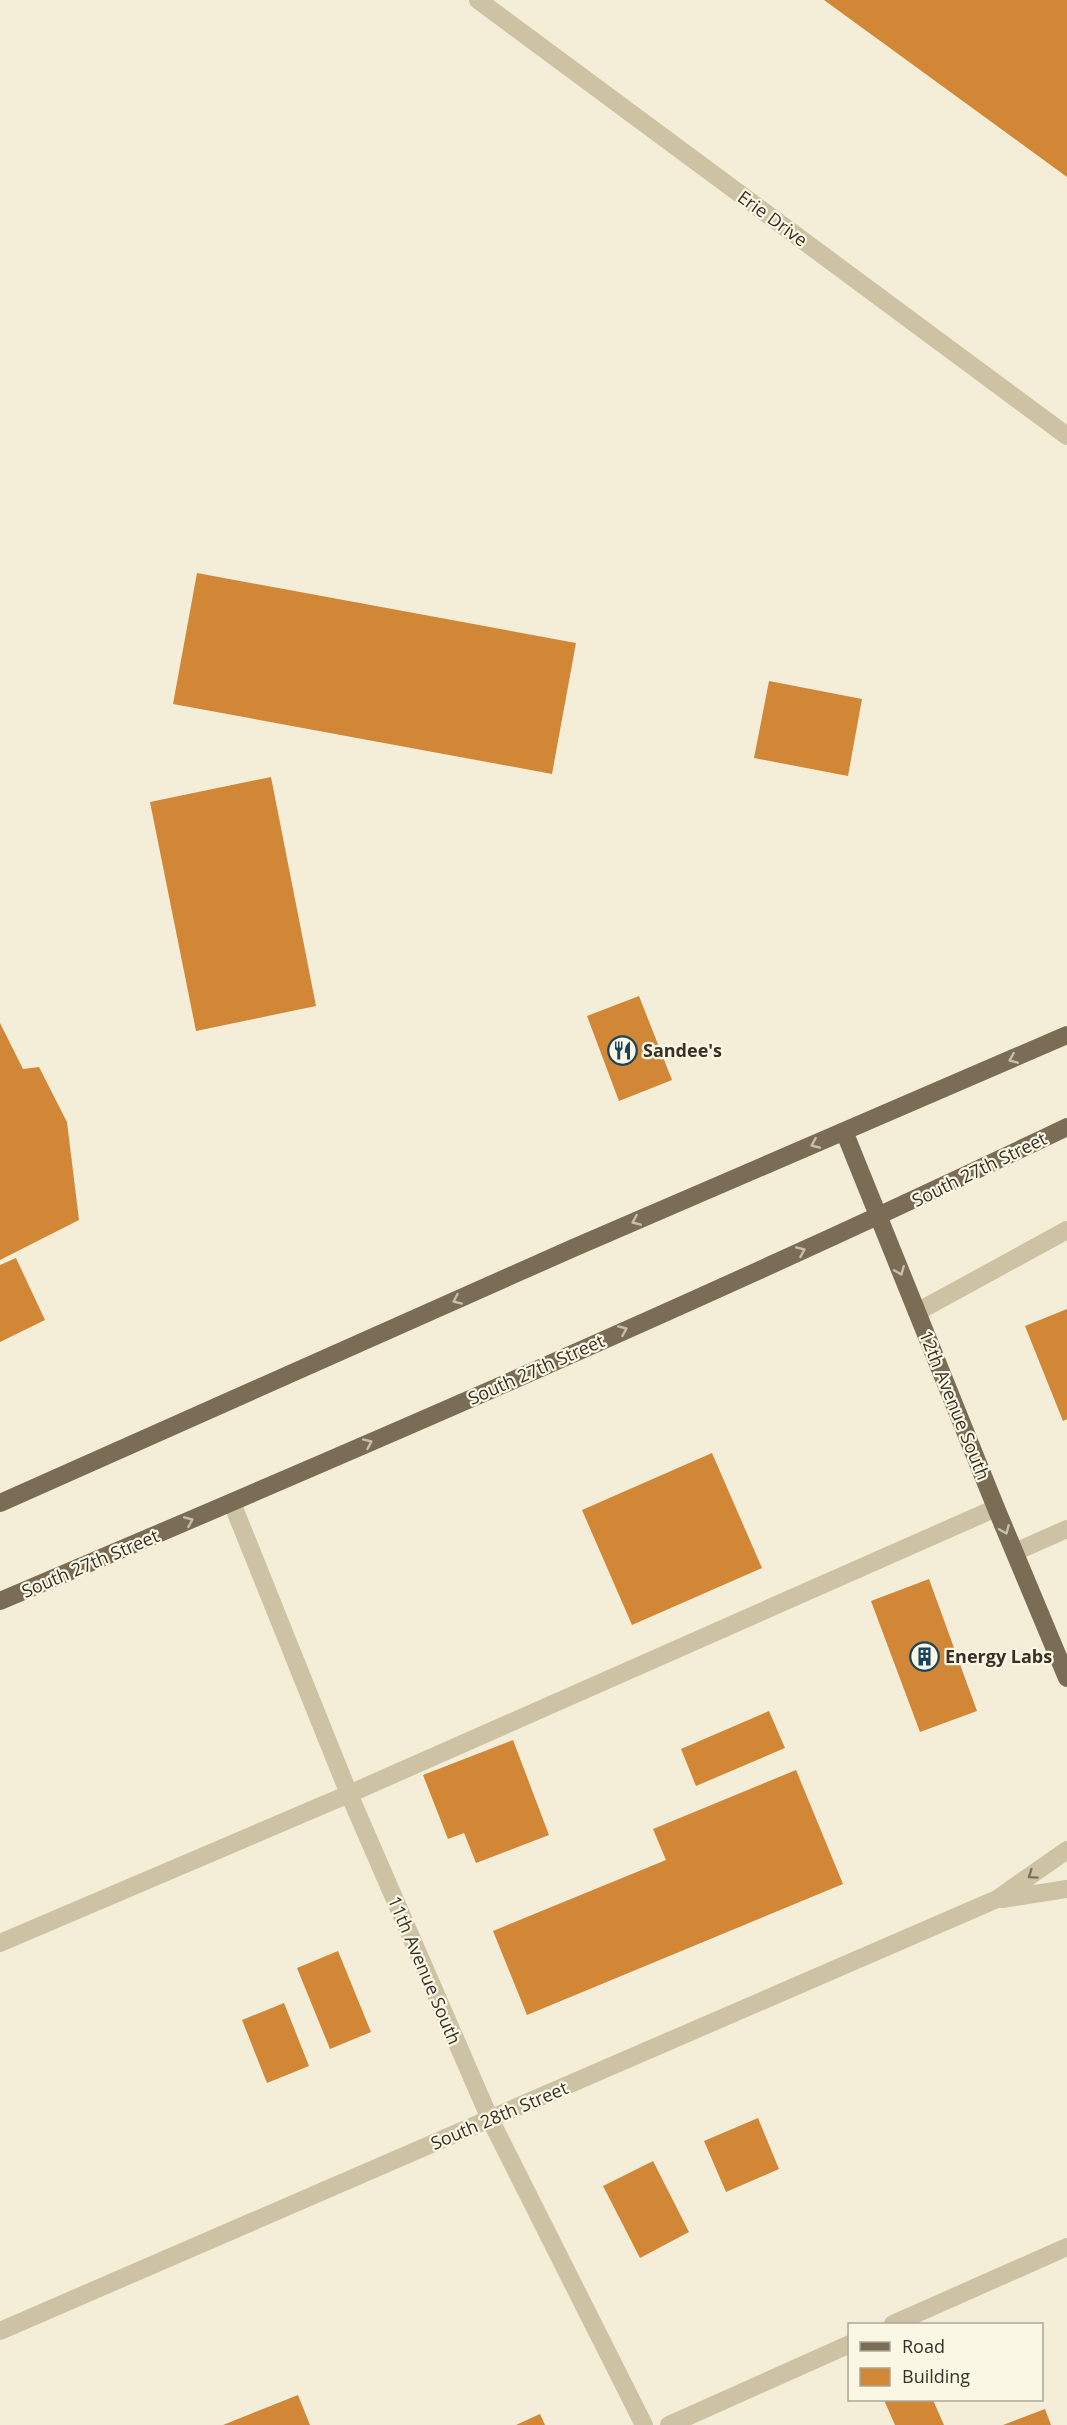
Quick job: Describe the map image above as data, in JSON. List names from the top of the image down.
{
  "streets": {
    "main road": ["South 27th Street", "12th Avenue South"],
    "street": ["Erie Drive", "11th Avenue South", "South 28th Street"]
  },
  "crossings": [
    ["South 27th Street", "12th Avenue South"],
    ["South 27th Street", "11th Avenue South"],
    ["11th Avenue South", "South 28th Street"]
  ],
  "places": {
    "restaurant": ["Sandee's"],
    "building": ["Energy Labs"]
  },
  "legend": ["Road", "Building"]
}
